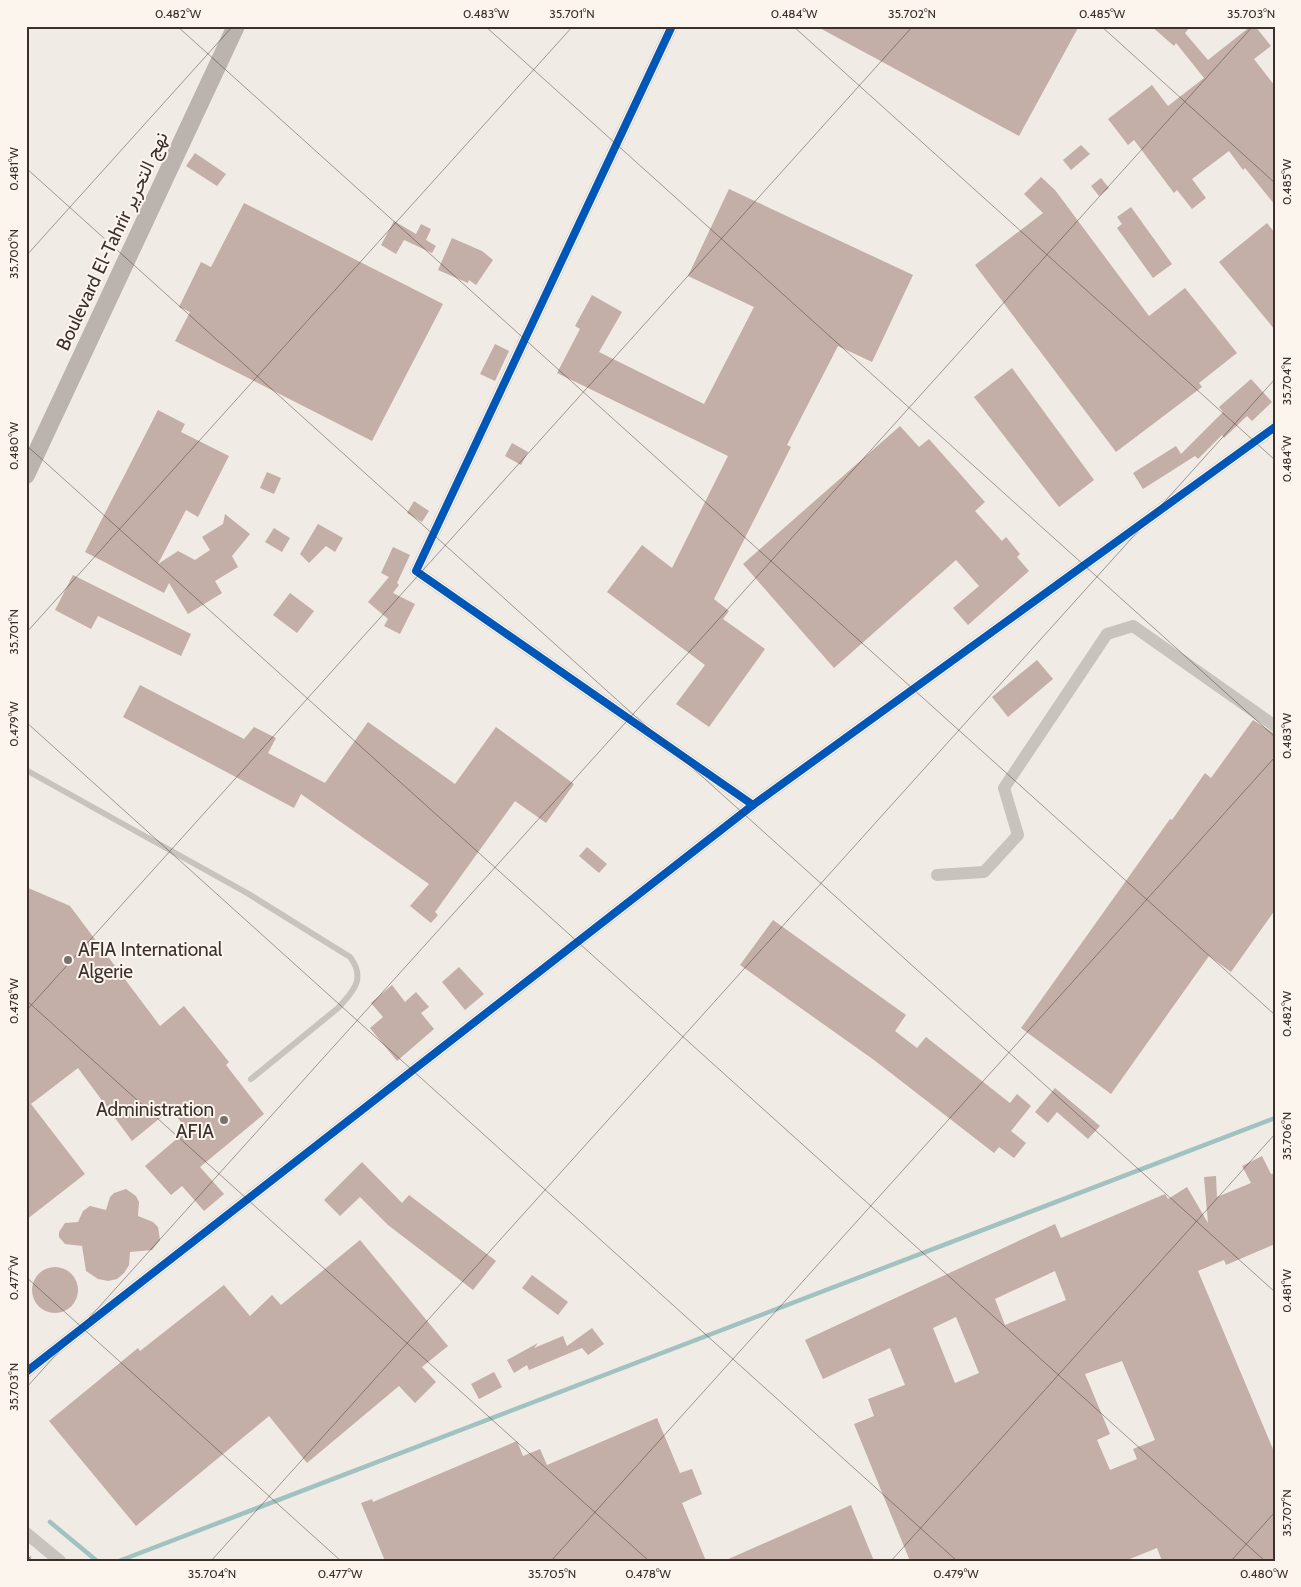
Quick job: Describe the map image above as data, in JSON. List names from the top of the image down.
{
  "streets": {
    "main road": ["Boulevard El-Tahrir نهج التحرير"]
  },
  "places": ["AFIA International Algerie", "Administration AFIA"],
  "coordinates": [
    "0.482°W",
    "0.483°W",
    "35.701°N",
    "0.484°W",
    "35.702°N",
    "0.485°W",
    "35.703°N",
    "0.481°W",
    "35.700°N",
    "35.704°N",
    "0.480°W",
    "0.479°W",
    "0.478°W",
    "35.706°N",
    "0.477°W",
    "35.707°N",
    "35.705°N"
  ]
}
